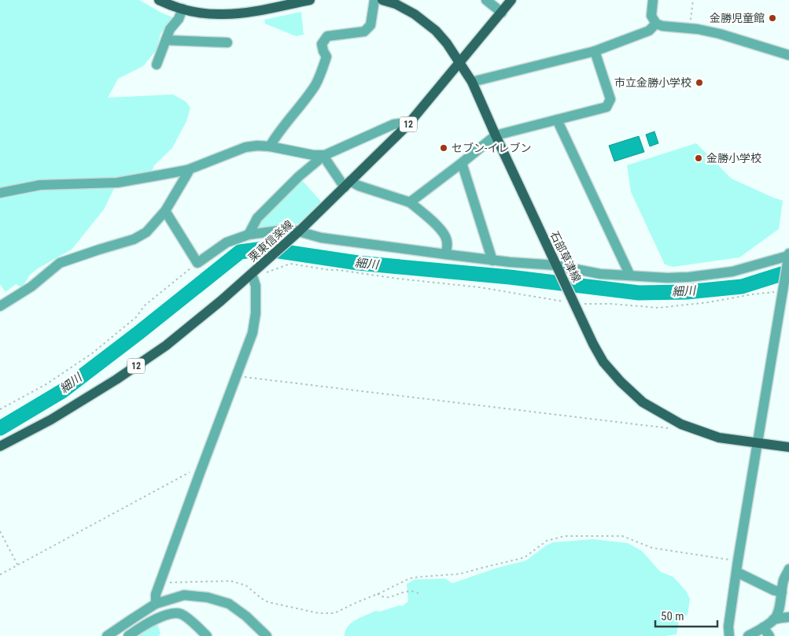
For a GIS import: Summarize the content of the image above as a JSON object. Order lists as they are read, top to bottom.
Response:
{
  "streets": {
    "main road": ["12", "栗東信楽線", "石部草津線"]
  },
  "crossings": [
    ["栗東信楽線", "石部草津線"]
  ],
  "water": ["細川"],
  "places": [
    "金勝児童館",
    "市立金勝小学校",
    "セブン-イレブン",
    "金勝小学校"
  ],
  "scale_bar": "50 m"
}
